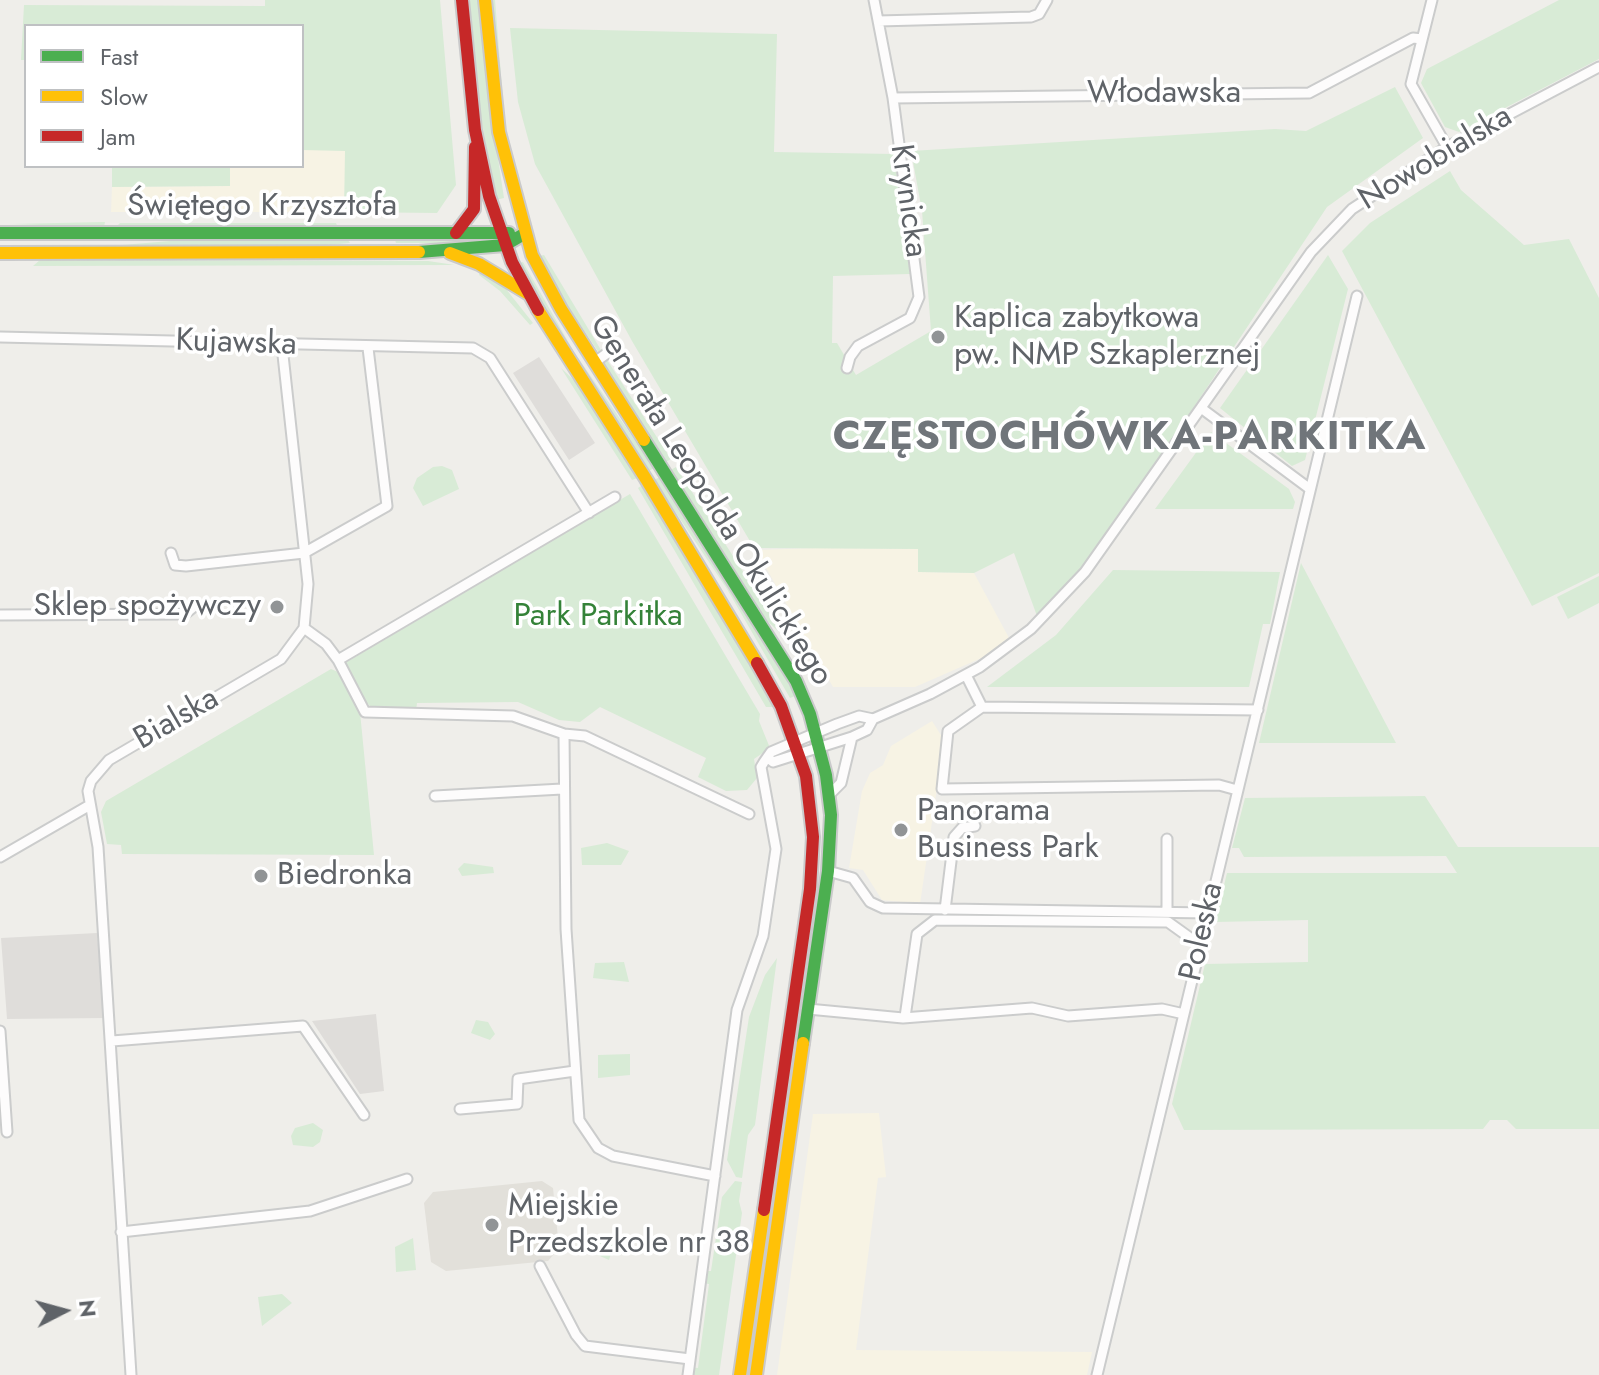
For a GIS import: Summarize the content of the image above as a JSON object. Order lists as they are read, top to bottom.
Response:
{
  "streets": {
    "main road": ["Świętego Krzysztofa", "Generała Leopolda Okulickiego"],
    "street": [
      "Włodawska",
      "Nowobialska",
      "Krynicka",
      "Kujawska",
      "Bialska",
      "Poleska"
    ]
  },
  "crossings": [
    ["Włodawska", "Krynicka"],
    ["Nowobialska", "Generała Leopolda Okulickiego"],
    ["Świętego Krzysztofa", "Generała Leopolda Okulickiego"]
  ],
  "districts": ["CZĘSTOCHÓWKA-PARKITKA"],
  "parks": ["Park Parkitka"],
  "places": [
    "Kaplica zabytkowa pw. NMP Szkaplerznej",
    "Sklep spożywczy",
    "Panorama Business Park",
    "Biedronka",
    "Miejskie Przedszkole nr 38"
  ],
  "legend": ["Fast", "Slow", "Jam"],
  "north": "right"
}
